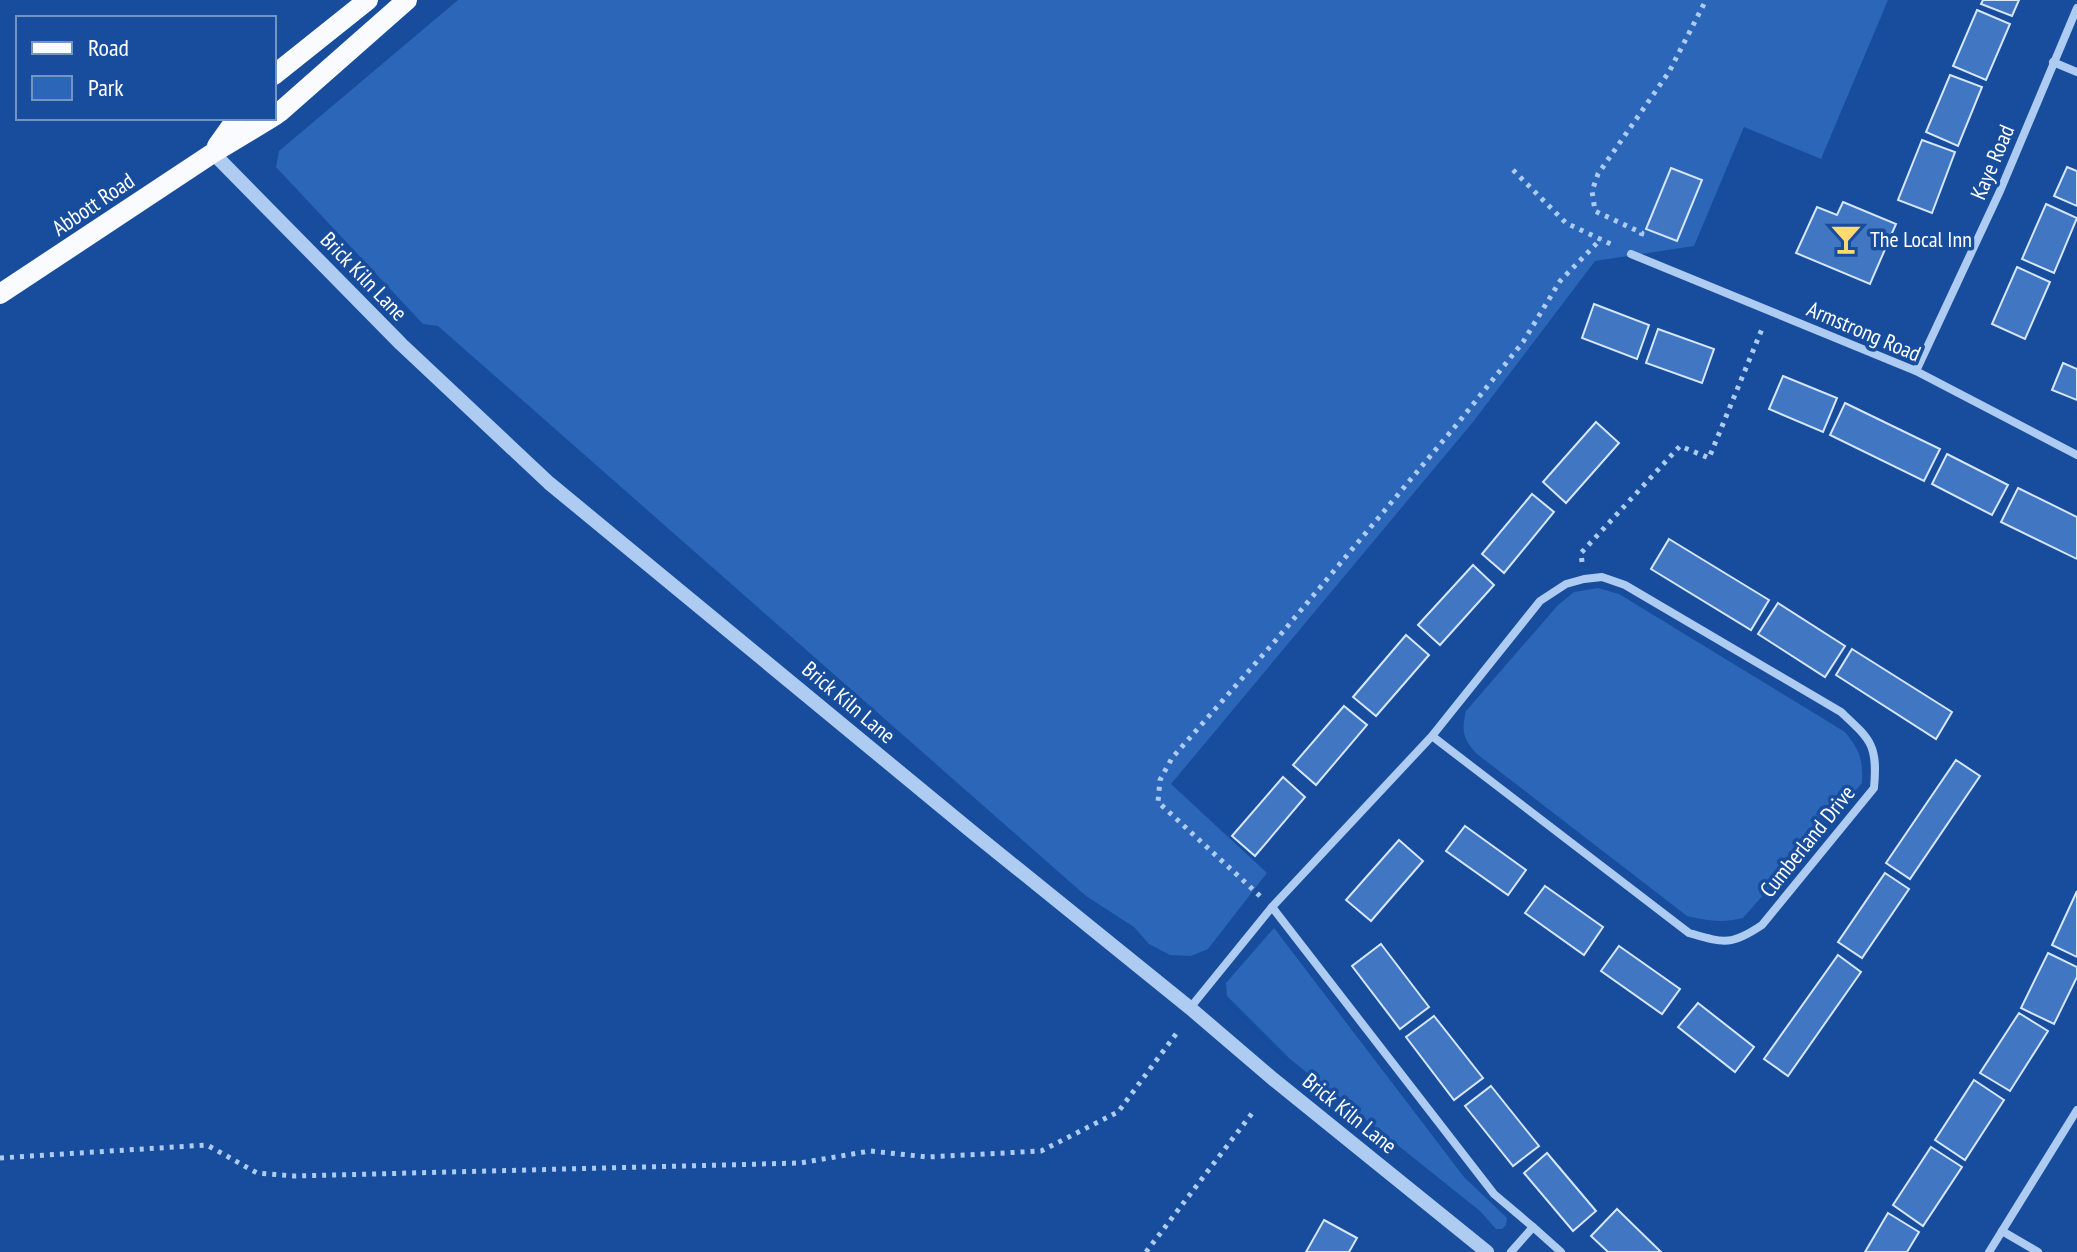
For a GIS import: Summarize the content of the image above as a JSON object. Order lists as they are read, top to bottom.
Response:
{
  "streets": {
    "main road": ["Abbott Road"],
    "street": [
      "Kaye Road",
      "Brick Kiln Lane",
      "Armstrong Road",
      "Cumberland Drive"
    ]
  },
  "crossings": [
    ["Kaye Road", "Armstrong Road"],
    ["Abbott Road", "Brick Kiln Lane"]
  ],
  "places": {
    "bar": ["The Local Inn"]
  },
  "legend": ["Road", "Park"]
}
